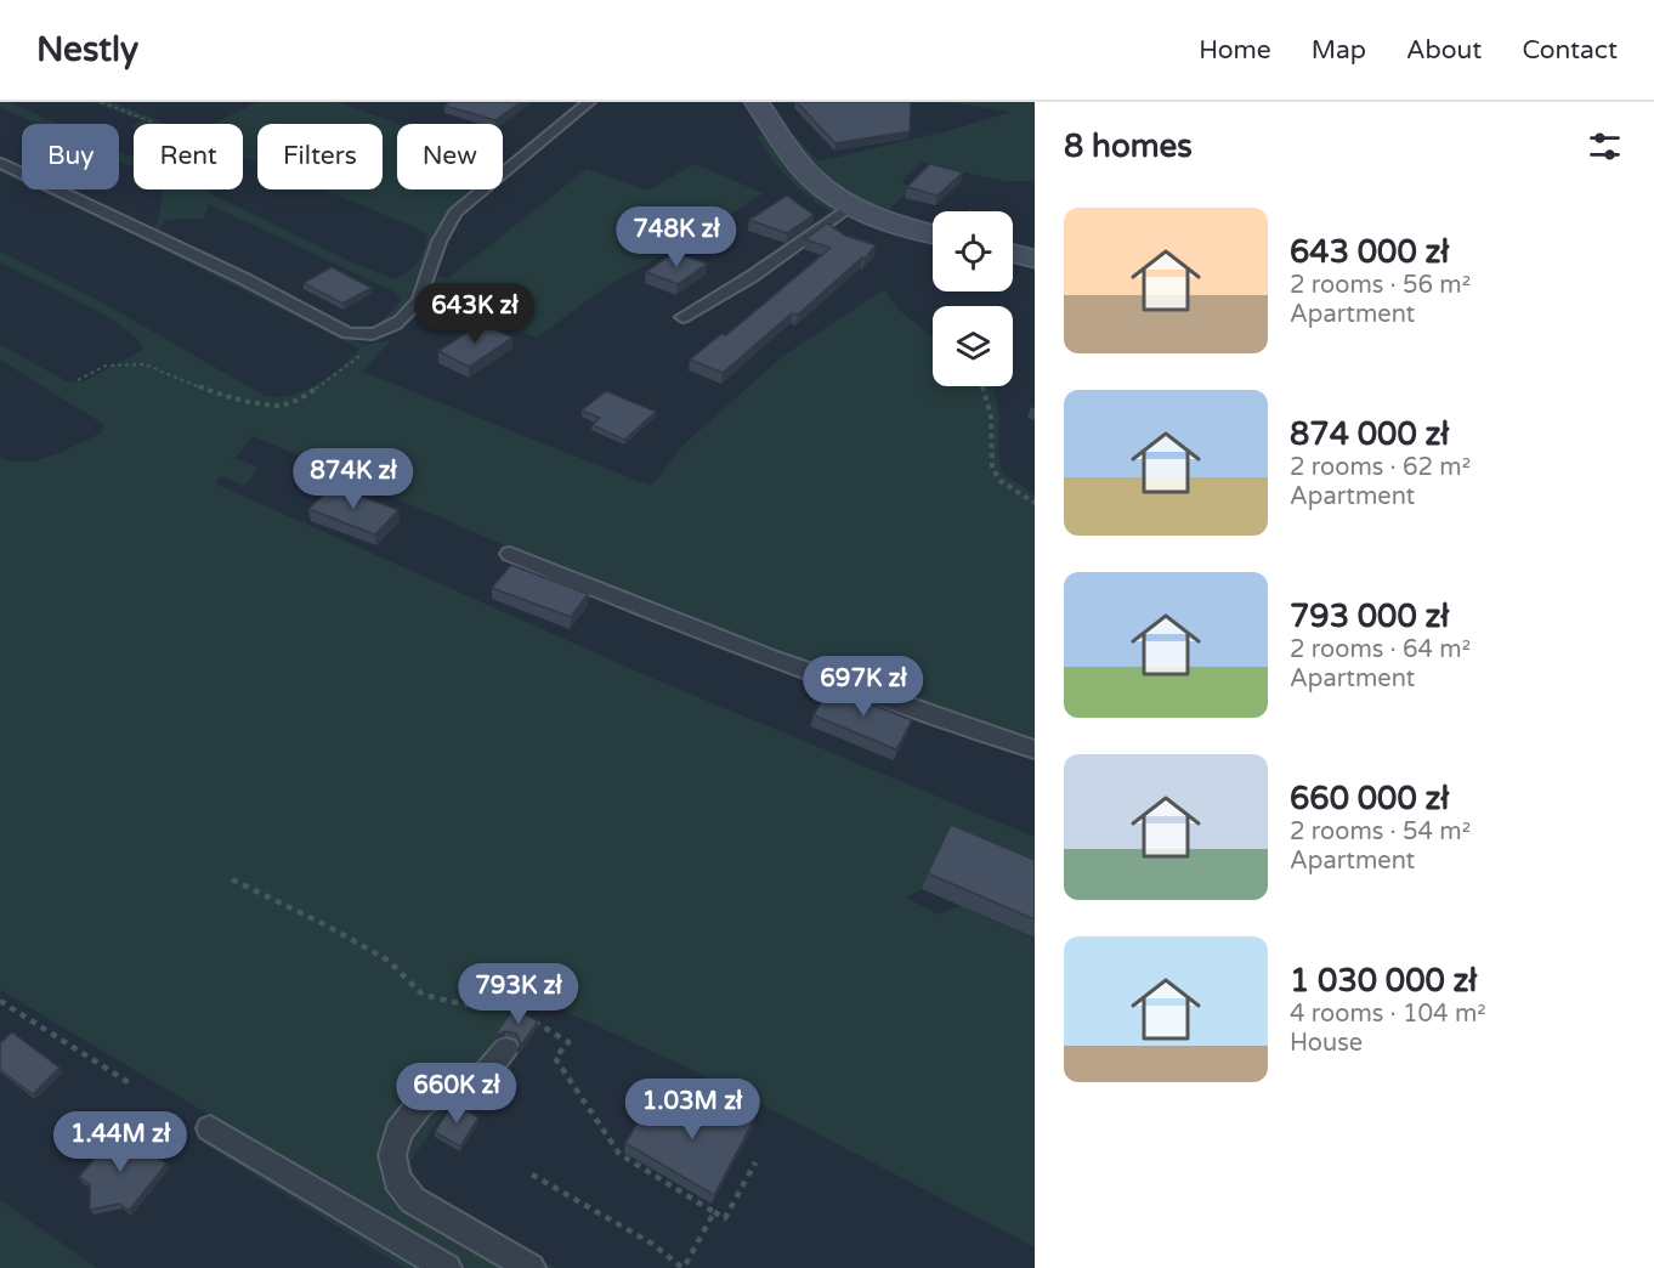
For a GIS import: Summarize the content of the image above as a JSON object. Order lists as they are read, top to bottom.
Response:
{
  "page": {
    "header": "Nestly",
    "nav": [
      "Home",
      "Map",
      "About",
      "Contact"
    ],
    "heading": "8 homes",
    "chip": [
      "Buy",
      "Rent",
      "Filters",
      "New"
    ],
    "list": [
      {
        "name": "643 000 zł",
        "note": "2 rooms · 56 m² · Apartment"
      },
      {
        "name": "874 000 zł",
        "note": "2 rooms · 62 m² · Apartment"
      },
      {
        "name": "793 000 zł",
        "note": "2 rooms · 64 m² · Apartment"
      },
      {
        "name": "660 000 zł",
        "note": "2 rooms · 54 m² · Apartment"
      },
      {
        "name": "1 030 000 zł",
        "note": "4 rooms · 104 m² · House"
      }
    ],
    "price": [
      "748K zł",
      "643K zł",
      "874K zł",
      "697K zł",
      "793K zł",
      "660K zł",
      "1.03M zł",
      "1.44M zł"
    ]
  }
}
